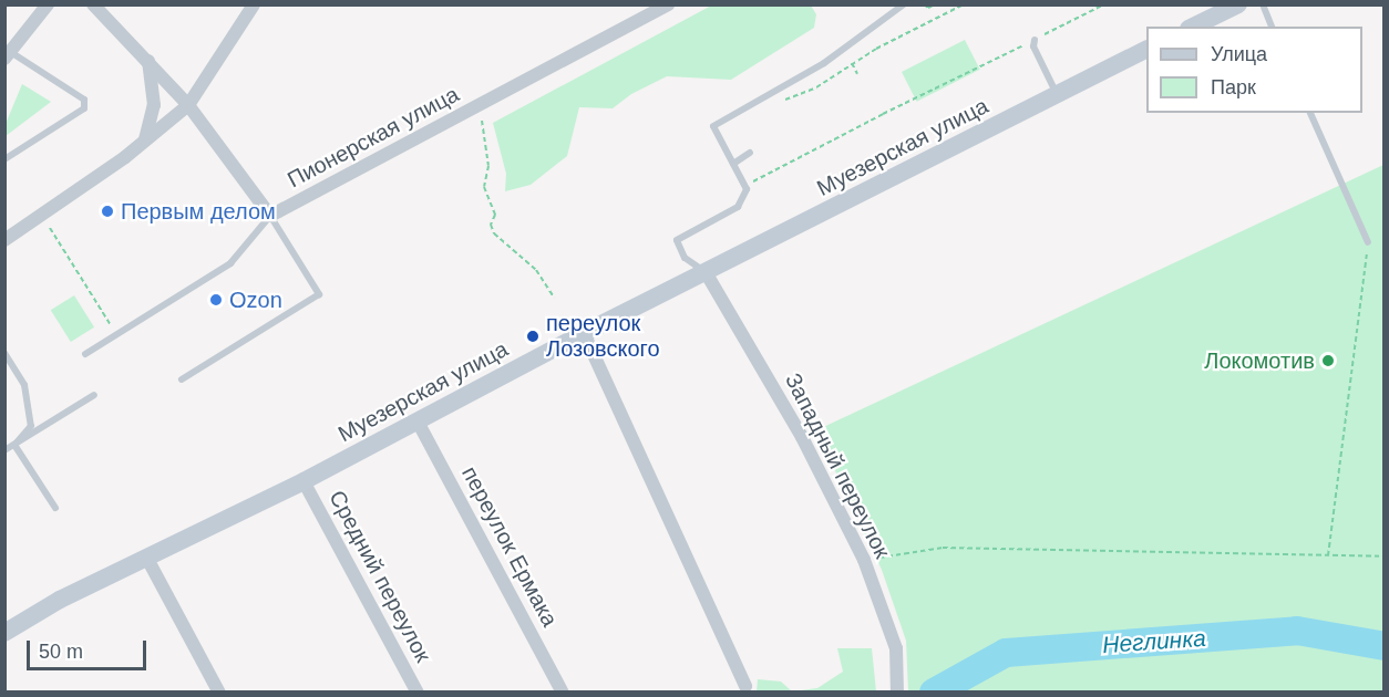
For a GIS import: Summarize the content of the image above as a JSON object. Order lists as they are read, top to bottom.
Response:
{
  "streets": {
    "main road": ["Муезерская улица"],
    "street": [
      "Пионерская улица",
      "Западный переулок",
      "переулок Ермака",
      "Средний переулок"
    ]
  },
  "crossings": [
    ["Муезерская улица", "Западный переулок"],
    ["Муезерская улица", "переулок Ермака"],
    ["Муезерская улица", "Средний переулок"]
  ],
  "water": ["Неглинка"],
  "places": [
    "Первым делом",
    "Ozon",
    "переулок Лозовского",
    "Локомотив"
  ],
  "legend": ["Улица", "Парк"],
  "scale_bar": "50 m"
}
